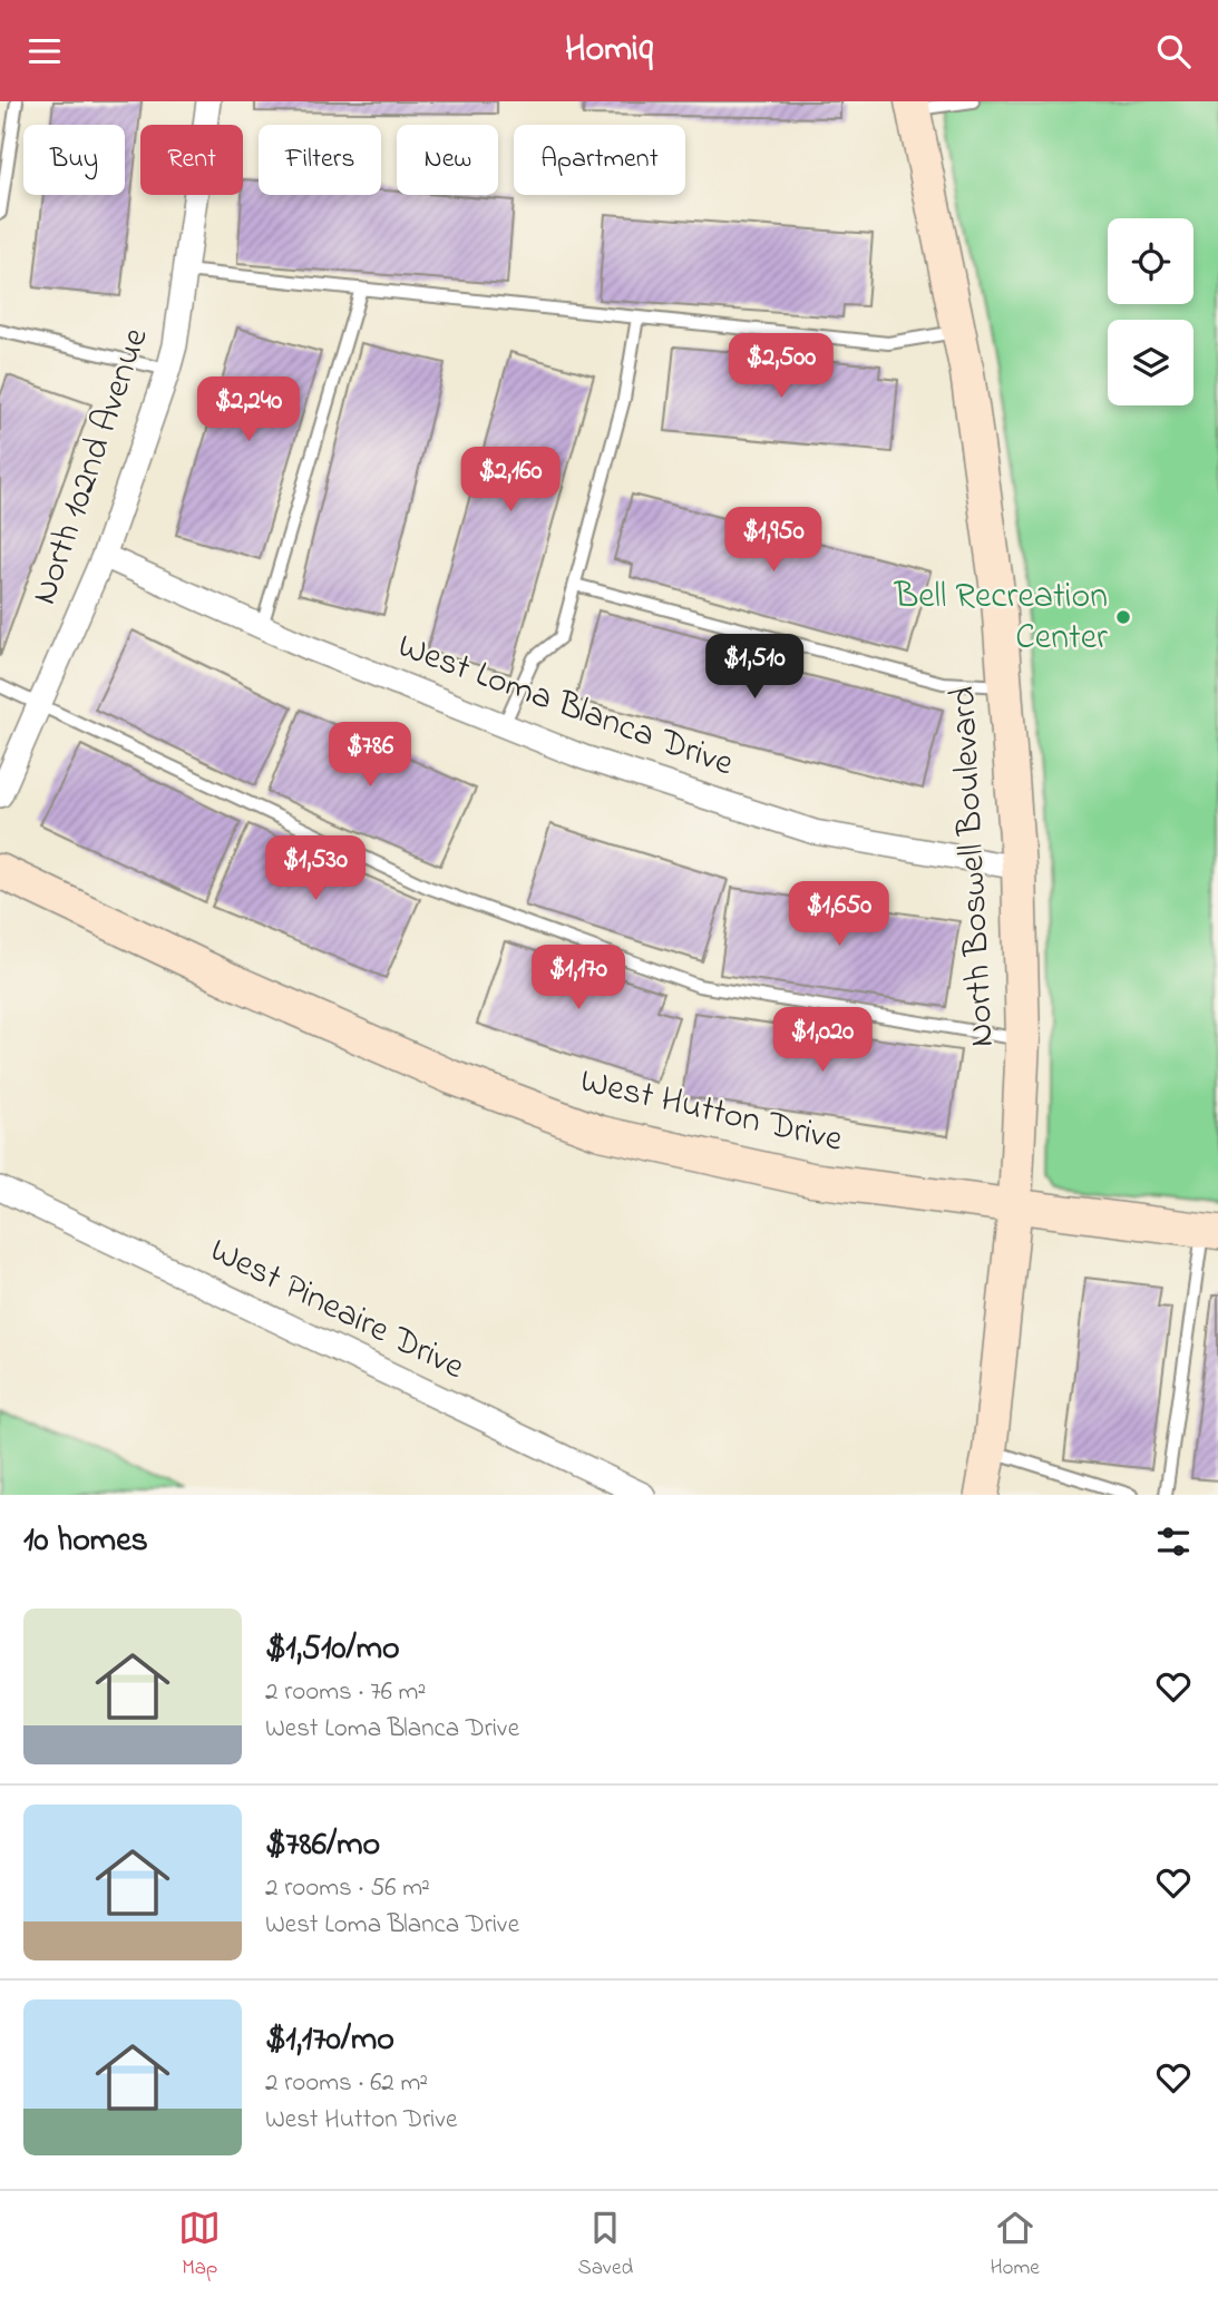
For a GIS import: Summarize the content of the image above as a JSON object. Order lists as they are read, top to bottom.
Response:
{
  "streets": {
    "street": [
      "North 102nd Avenue",
      "West Loma Blanca Drive",
      "North Boswell Boulevard",
      "West Hutton Drive",
      "West Pineaire Drive"
    ]
  },
  "crossings": [
    ["North 102nd Avenue", "West Loma Blanca Drive"],
    ["West Loma Blanca Drive", "North Boswell Boulevard"],
    ["North Boswell Boulevard", "West Hutton Drive"]
  ],
  "places": ["Bell Recreation Center"],
  "page": {
    "header": "Homiq",
    "chip": [
      "Buy",
      "Rent",
      "Filters",
      "New",
      "Apartment"
    ],
    "price": [
      "$2,500",
      "$2,240",
      "$2,160",
      "$1,950",
      "$1,510",
      "$786",
      "$1,530",
      "$1,650",
      "$1,170",
      "$1,020"
    ],
    "heading": "10 homes",
    "list": [
      {
        "name": "$1,510/mo",
        "note": "2 rooms · 76 m² · West Loma Blanca Drive"
      },
      {
        "name": "$786/mo",
        "note": "2 rooms · 56 m² · West Loma Blanca Drive"
      },
      {
        "name": "$1,170/mo",
        "note": "2 rooms · 62 m² · West Hutton Drive"
      }
    ],
    "tabs": ["Map", "Saved", "Home"]
  }
}
